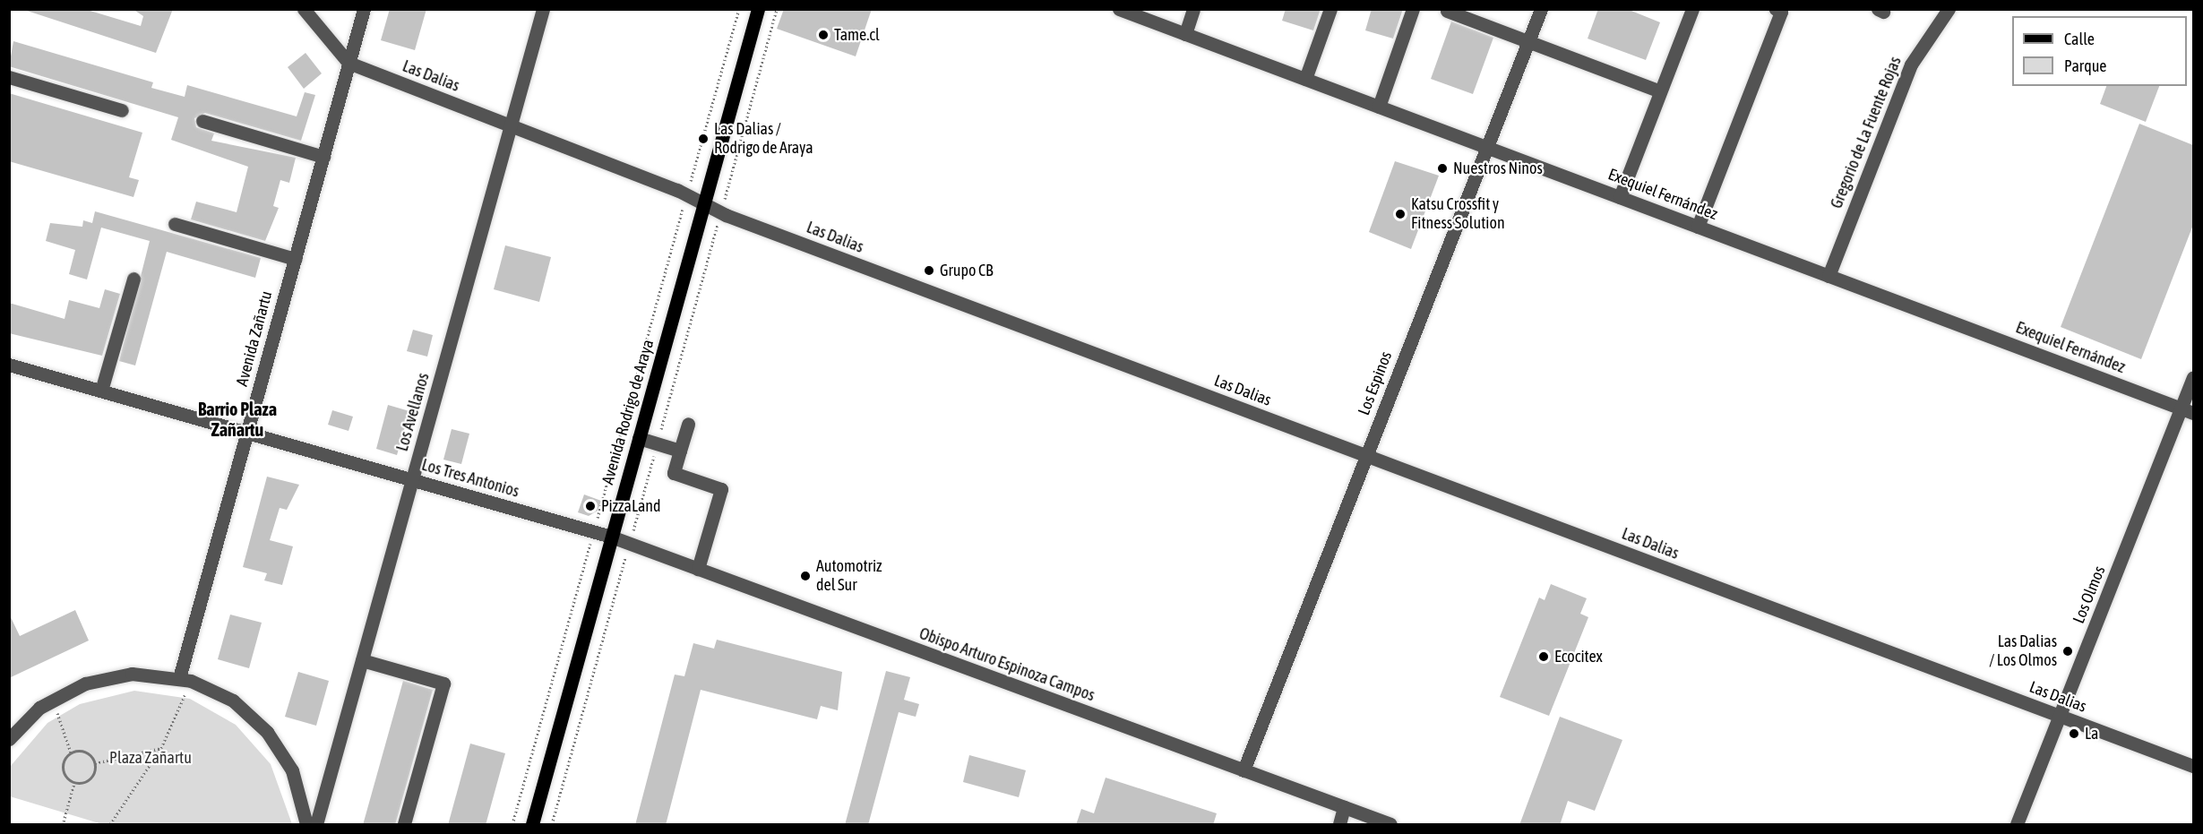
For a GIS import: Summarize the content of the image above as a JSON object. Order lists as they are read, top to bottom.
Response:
{
  "streets": {
    "main road": ["Avenida Rodrigo de Araya"],
    "street": [
      "Las Dalias",
      "Gregorio de La Fuente Rojas",
      "Exequiel Fernández",
      "Avenida Zañartu",
      "Los Espinos",
      "Los Avellanos",
      "Los Tres Antonios",
      "Los Olmos",
      "Obispo Arturo Espinoza Campos"
    ]
  },
  "crossings": [
    ["Las Dalias", "Avenida Zañartu"],
    ["Las Dalias", "Los Espinos"],
    ["Las Dalias", "Los Avellanos"],
    ["Las Dalias", "Avenida Rodrigo de Araya"],
    ["Las Dalias", "Los Olmos"],
    ["Gregorio de La Fuente Rojas", "Exequiel Fernández"],
    ["Exequiel Fernández", "Los Espinos"],
    ["Exequiel Fernández", "Los Olmos"],
    ["Avenida Zañartu", "Los Tres Antonios"],
    ["Los Espinos", "Obispo Arturo Espinoza Campos"],
    ["Los Avellanos", "Los Tres Antonios"],
    ["Avenida Rodrigo de Araya", "Los Tres Antonios"],
    ["Avenida Rodrigo de Araya", "Obispo Arturo Espinoza Campos"],
    ["Los Tres Antonios", "Obispo Arturo Espinoza Campos"]
  ],
  "districts": ["Barrio Plaza Zañartu"],
  "parks": ["Plaza Zañartu"],
  "places": [
    "Tame.cl",
    "Las Dalias / Rodrigo de Araya",
    "Nuestros Ninos",
    "Katsu Crossfit y Fitness Solution",
    "Grupo CB",
    "PizzaLand",
    "Automotriz del Sur",
    "Las Dalias / Los Olmos",
    "Ecocitex",
    "La"
  ],
  "legend": ["Calle", "Parque"]
}
